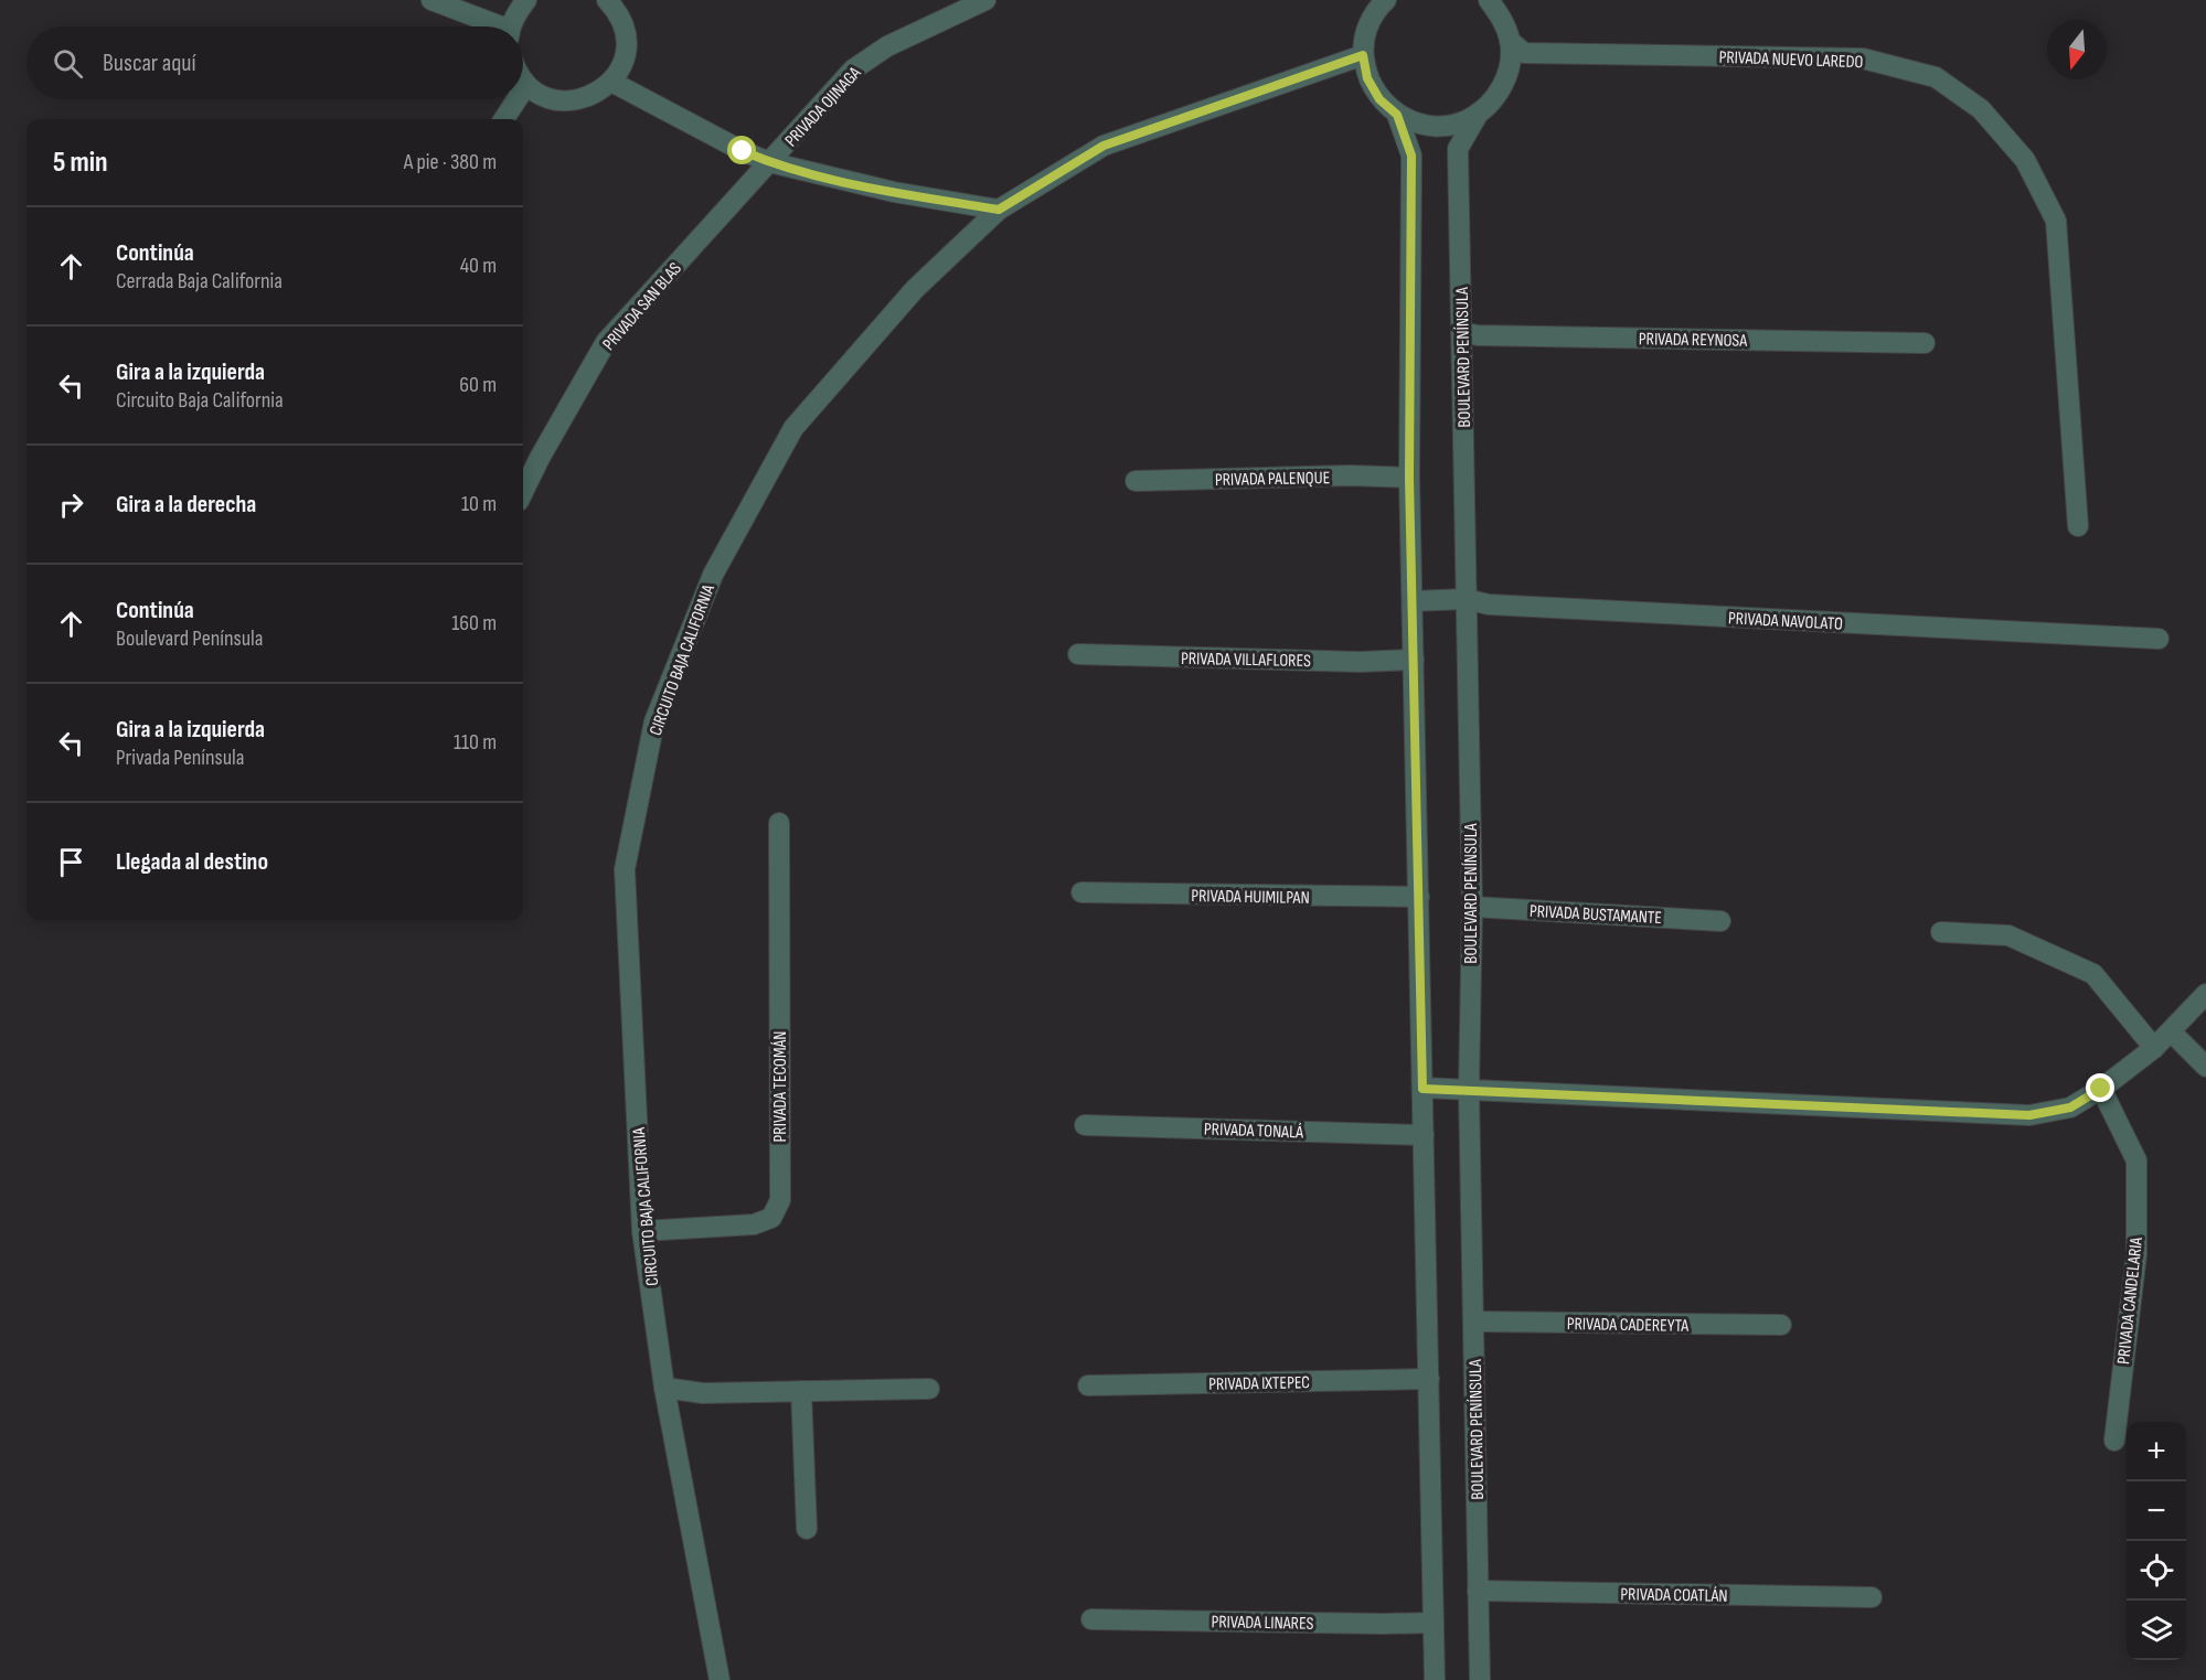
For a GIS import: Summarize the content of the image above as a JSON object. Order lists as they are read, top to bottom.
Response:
{
  "streets": {
    "street": [
      "PRIVADA NUEVO LAREDO",
      "PRIVADA OJINAGA",
      "PRIVADA SAN BLAS",
      "PRIVADA REYNOSA",
      "BOULEVARD PENÍNSULA",
      "PRIVADA PALENQUE",
      "PRIVADA NAVOLATO",
      "PRIVADA VILLAFLORES",
      "CIRCUITO BAJA CALIFORNIA",
      "PRIVADA HUIMILPAN",
      "PRIVADA BUSTAMANTE",
      "PRIVADA TECOMÁN",
      "PRIVADA TONALÁ",
      "PRIVADA CANDELARIA",
      "PRIVADA CADEREYTA",
      "PRIVADA IXTEPEC",
      "PRIVADA COATLÁN",
      "PRIVADA LINARES"
    ]
  },
  "crossings": [
    ["PRIVADA OJINAGA", "PRIVADA SAN BLAS"],
    ["PRIVADA REYNOSA", "BOULEVARD PENÍNSULA"],
    ["BOULEVARD PENÍNSULA", "PRIVADA NAVOLATO"],
    ["BOULEVARD PENÍNSULA", "PRIVADA BUSTAMANTE"],
    ["BOULEVARD PENÍNSULA", "PRIVADA CADEREYTA"],
    ["BOULEVARD PENÍNSULA", "PRIVADA COATLÁN"],
    ["CIRCUITO BAJA CALIFORNIA", "PRIVADA TECOMÁN"]
  ],
  "north": "bottom",
  "page": {
    "search": "Buscar aquí",
    "heading": ["5 min", "A pie · 380 m"],
    "list": [
      ["Continúa", "Cerrada Baja California", "40 m"],
      ["Gira a la izquierda", "Circuito Baja California", "60 m"],
      ["Gira a la derecha", "10 m"],
      ["Continúa", "Boulevard Península", "160 m"],
      ["Gira a la izquierda", "Privada Península", "110 m"],
      "Llegada al destino"
    ],
    "map_buttons": ["+", "−"]
  }
}
